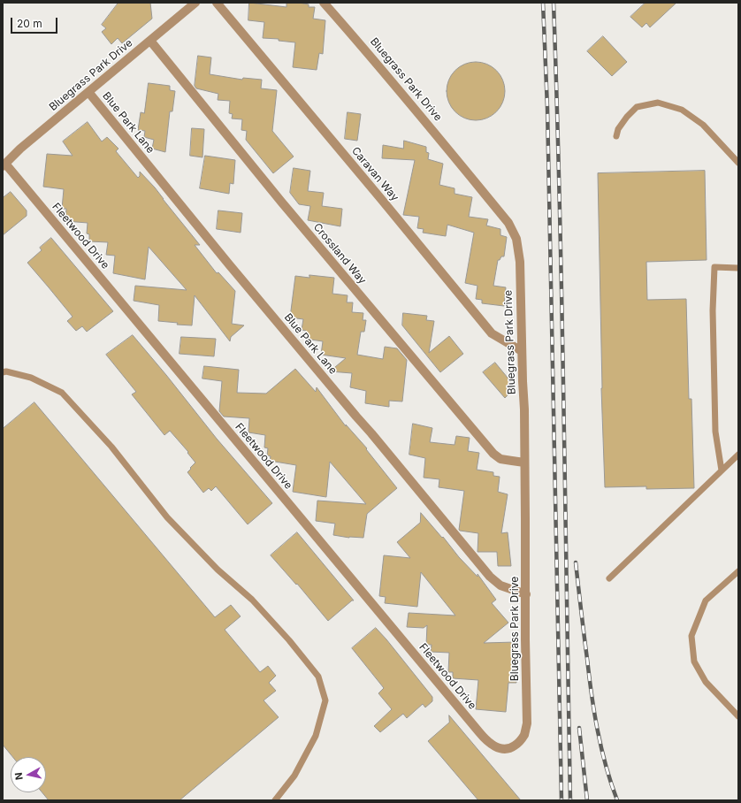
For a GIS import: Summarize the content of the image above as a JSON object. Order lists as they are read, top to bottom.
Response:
{
  "streets": {
    "street": [
      "Bluegrass Park Drive",
      "Blue Park Lane",
      "Caravan Way",
      "Fleetwood Drive",
      "Crossland Way"
    ]
  },
  "crossings": [
    ["Bluegrass Park Drive", "Blue Park Lane"],
    ["Bluegrass Park Drive", "Caravan Way"],
    ["Bluegrass Park Drive", "Fleetwood Drive"],
    ["Bluegrass Park Drive", "Crossland Way"]
  ],
  "scale_bar": "20 m",
  "north": "left"
}
